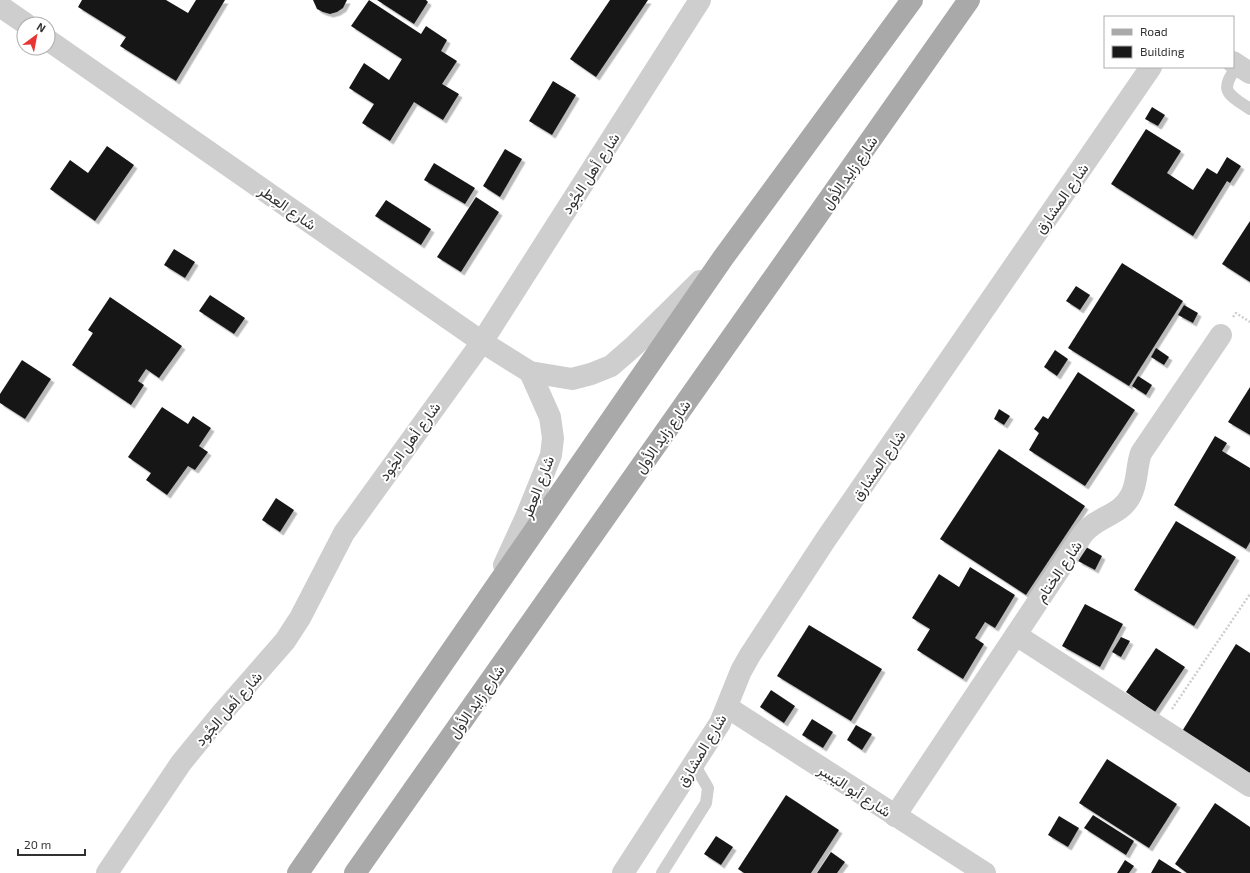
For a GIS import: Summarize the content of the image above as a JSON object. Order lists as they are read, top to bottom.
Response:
{
  "streets": {
    "main road": ["شارع زايد الأول"],
    "street": [
      "شارع أهل الجُود",
      "شارع المشارق",
      "شارع العِطر",
      "شارع الختام",
      "شارع أبو اليَسِر"
    ]
  },
  "crossings": [
    ["شارع أهل الجُود", "شارع العِطر"],
    ["شارع المشارق", "شارع أبو اليَسِر"],
    ["شارع الختام", "شارع أبو اليَسِر"]
  ],
  "legend": ["Road", "Building"],
  "scale_bar": "20 m",
  "north": "top right"
}
